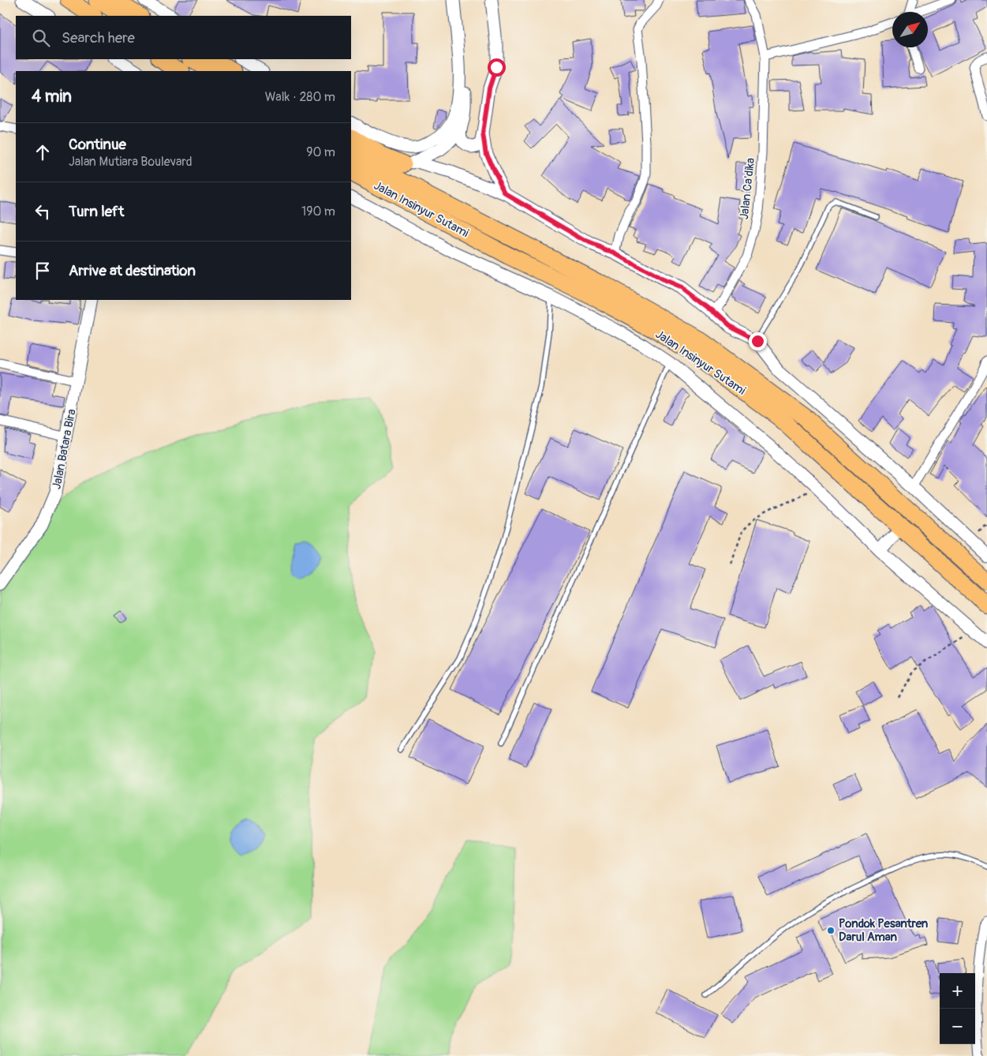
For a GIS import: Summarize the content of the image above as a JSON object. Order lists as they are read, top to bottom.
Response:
{
  "streets": {
    "highway": ["Jalan Insinyur Sutami"],
    "street": ["Jalan Ca'dika", "Jalan Batara Bira"]
  },
  "places": ["Pondok Pesantren Darul Aman"],
  "north": "top right",
  "page": {
    "search": "Search here",
    "heading": ["4 min", "Walk · 280 m"],
    "list": [
      ["Continue", "Jalan Mutiara Boulevard", "90 m"],
      ["Turn left", "190 m"],
      "Arrive at destination"
    ],
    "map_buttons": ["+", "−"]
  }
}
